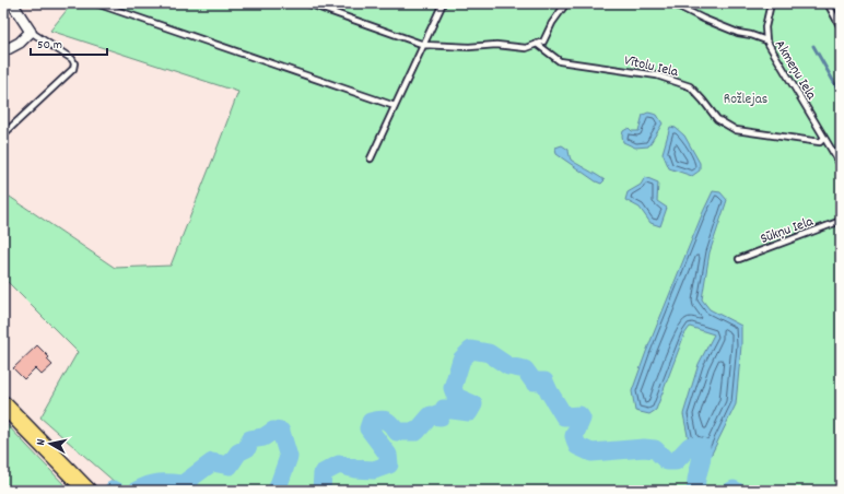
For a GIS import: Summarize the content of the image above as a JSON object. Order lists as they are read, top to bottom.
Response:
{
  "streets": {
    "lane": ["Vītolu Iela", "Akmeņu Iela", "Sūkņu Iela"]
  },
  "crossings": [
    ["Vītolu Iela", "Akmeņu Iela"]
  ],
  "parks": ["Rožlejas"],
  "scale_bar": "50 m",
  "north": "left"
}
